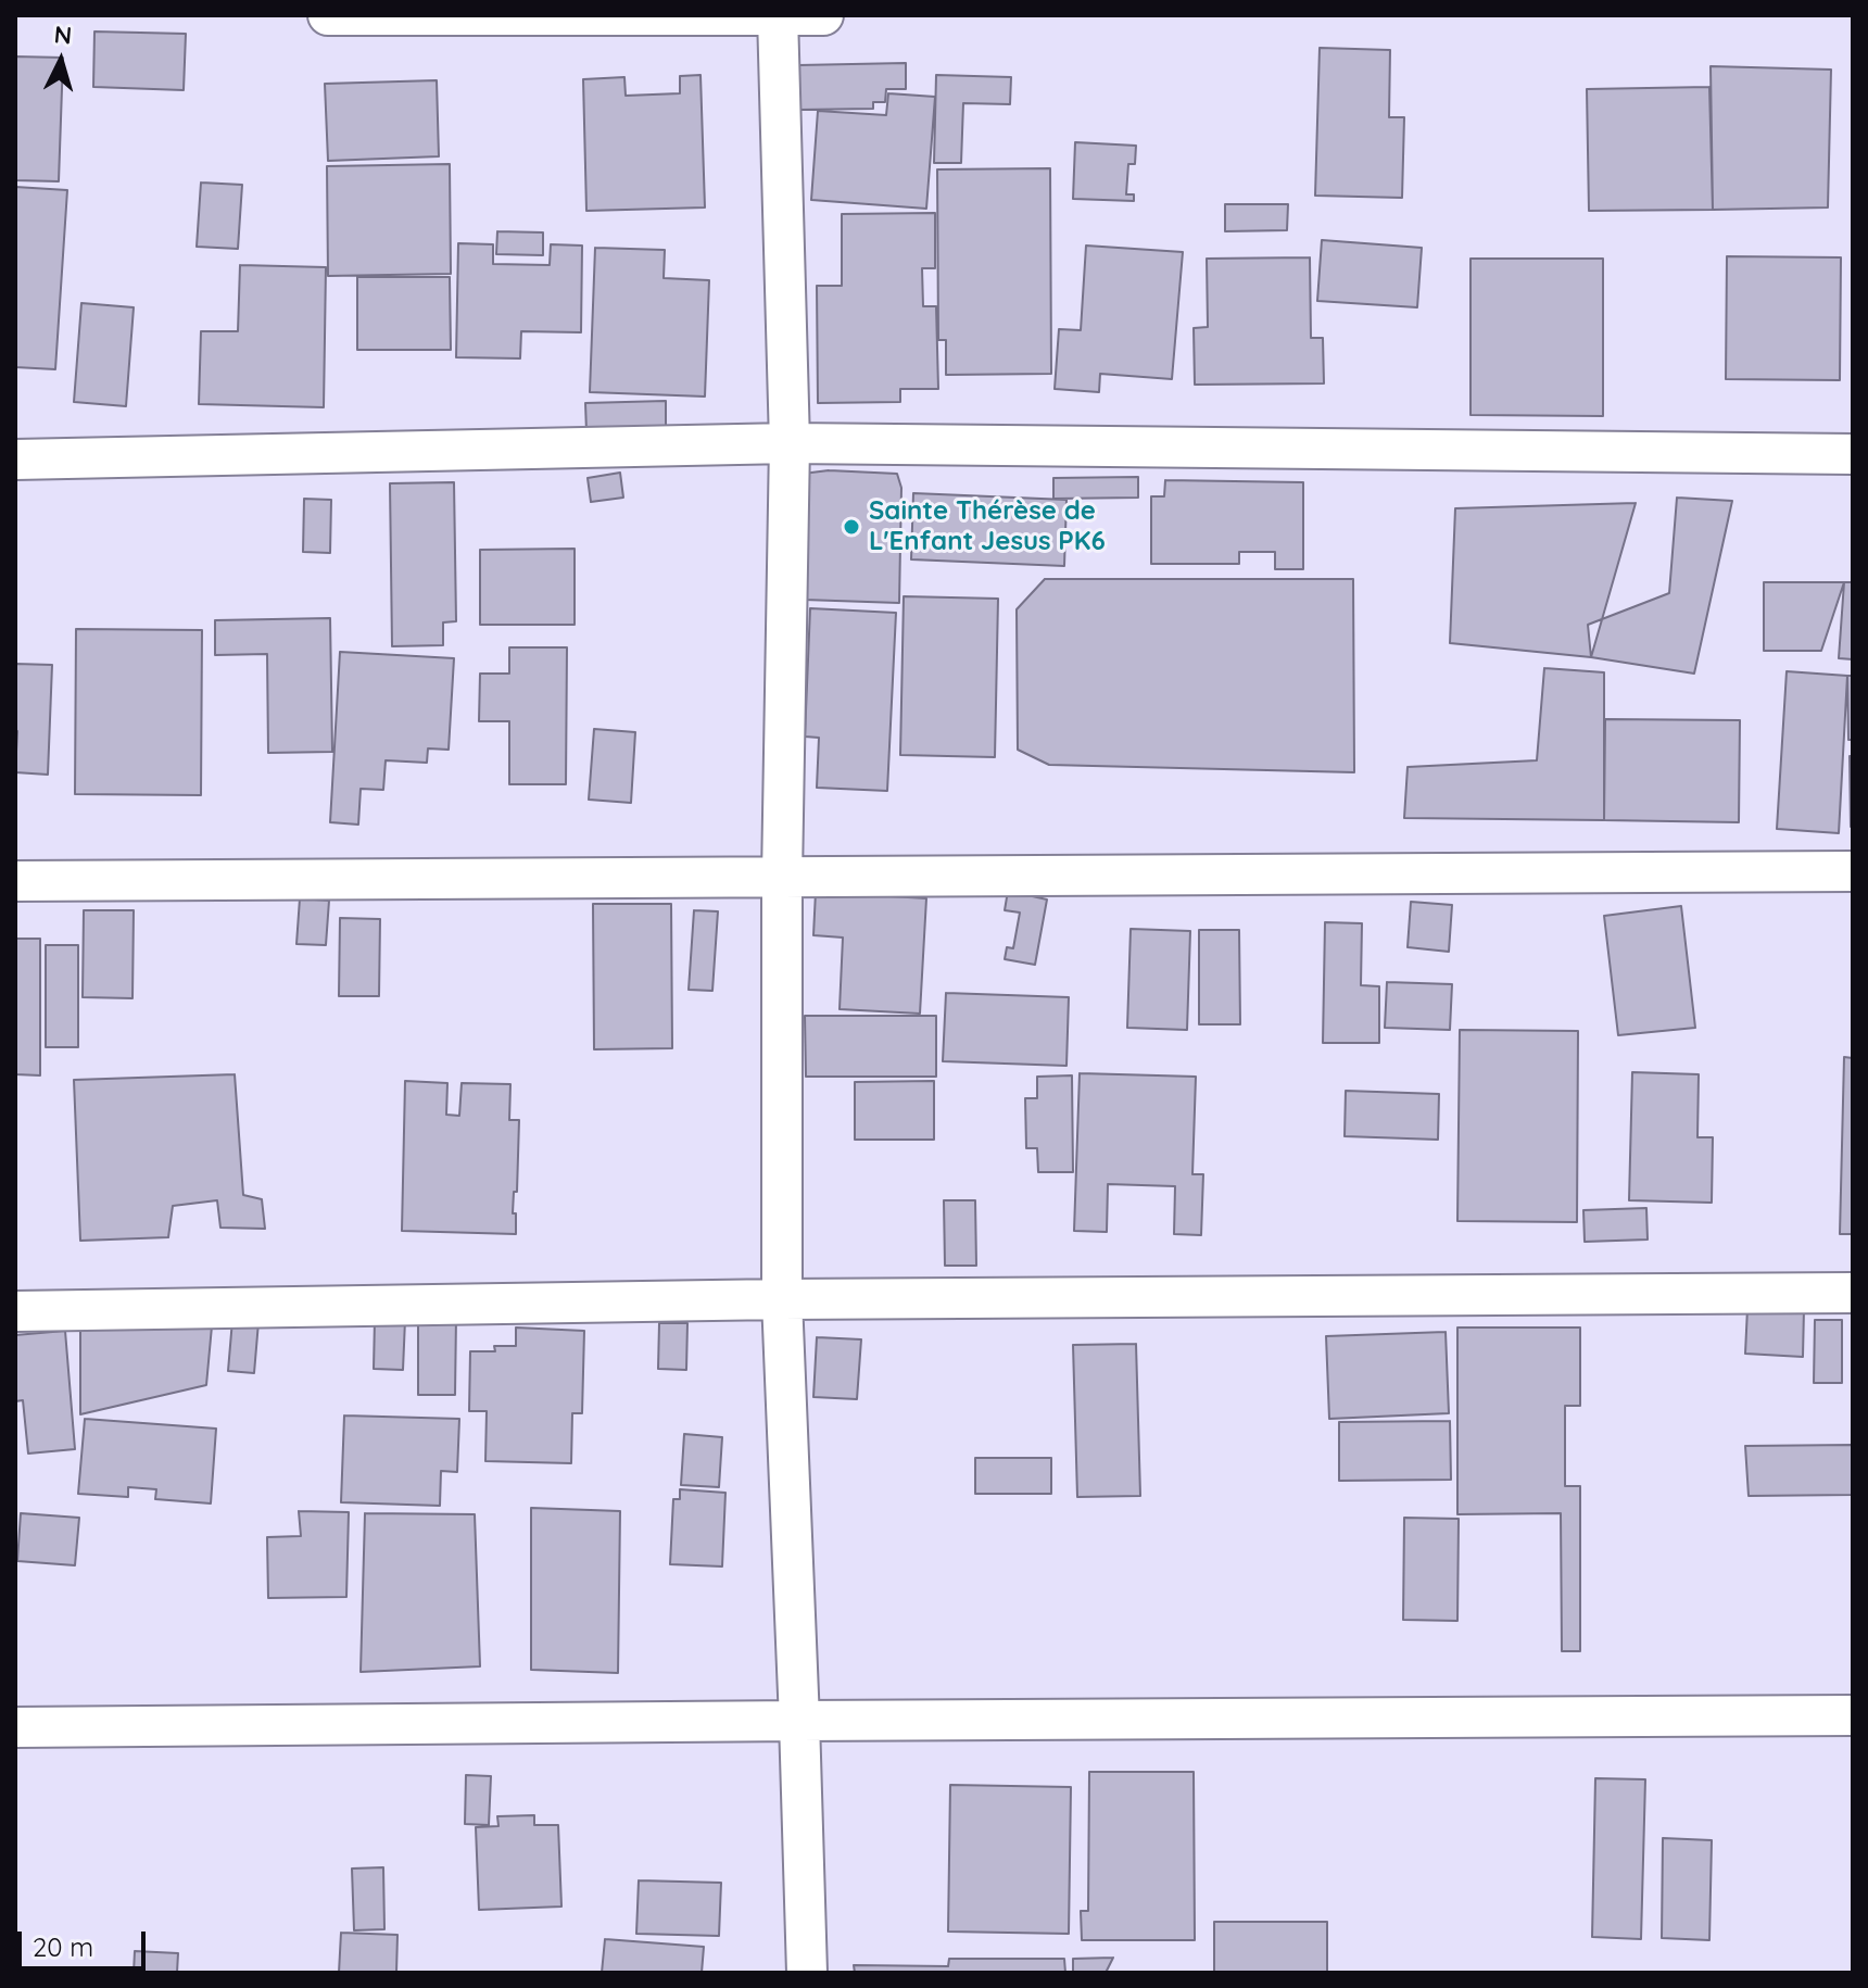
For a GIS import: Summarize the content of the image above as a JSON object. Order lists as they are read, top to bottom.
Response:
{
  "places": ["Sainte Thérèse de L'Enfant Jesus PK6"],
  "scale_bar": "20 m",
  "north": "top"
}
